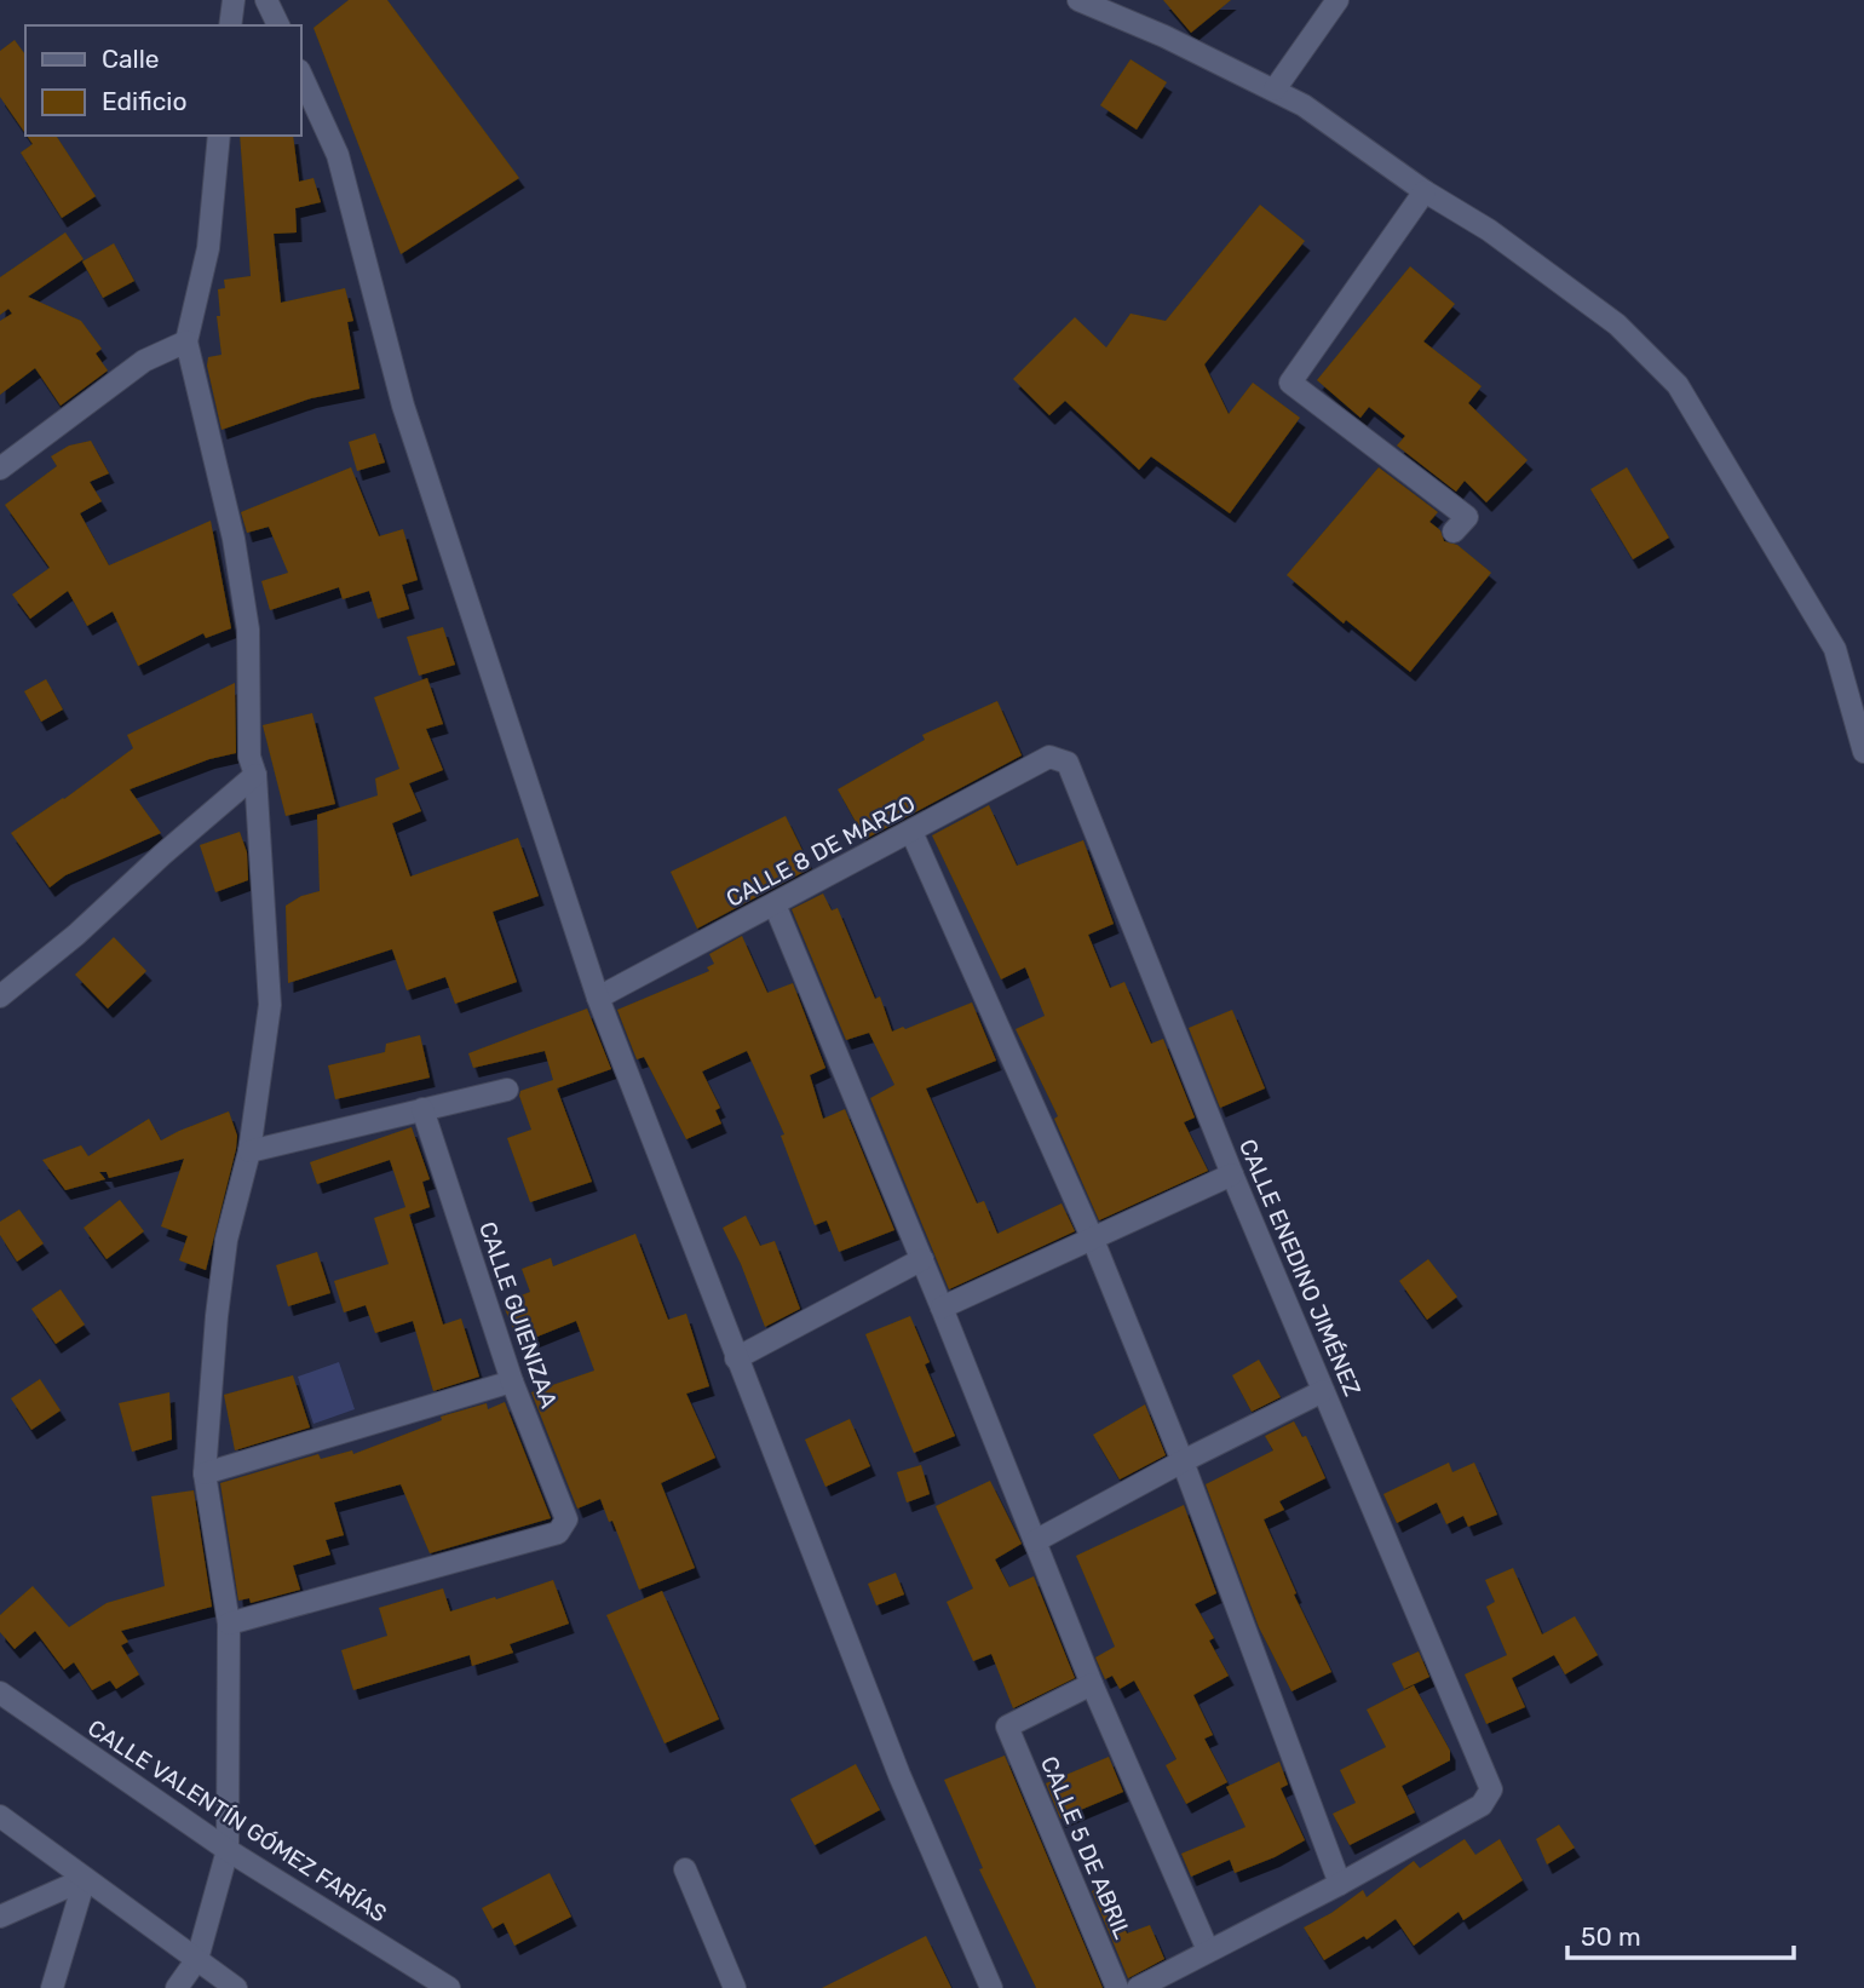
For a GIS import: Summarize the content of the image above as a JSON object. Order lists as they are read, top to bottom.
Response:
{
  "streets": {
    "street": [
      "CALLE 8 DE MARZO",
      "CALLE ENEDINO JIMÉNEZ",
      "CALLE GUIENIZAA",
      "CALLE VALENTÍN GÓMEZ FARÍAS",
      "CALLE 5 DE ABRIL"
    ]
  },
  "crossings": [
    ["CALLE 8 DE MARZO", "CALLE ENEDINO JIMÉNEZ"]
  ],
  "legend": ["Calle", "Edificio"],
  "scale_bar": "50 m"
}
